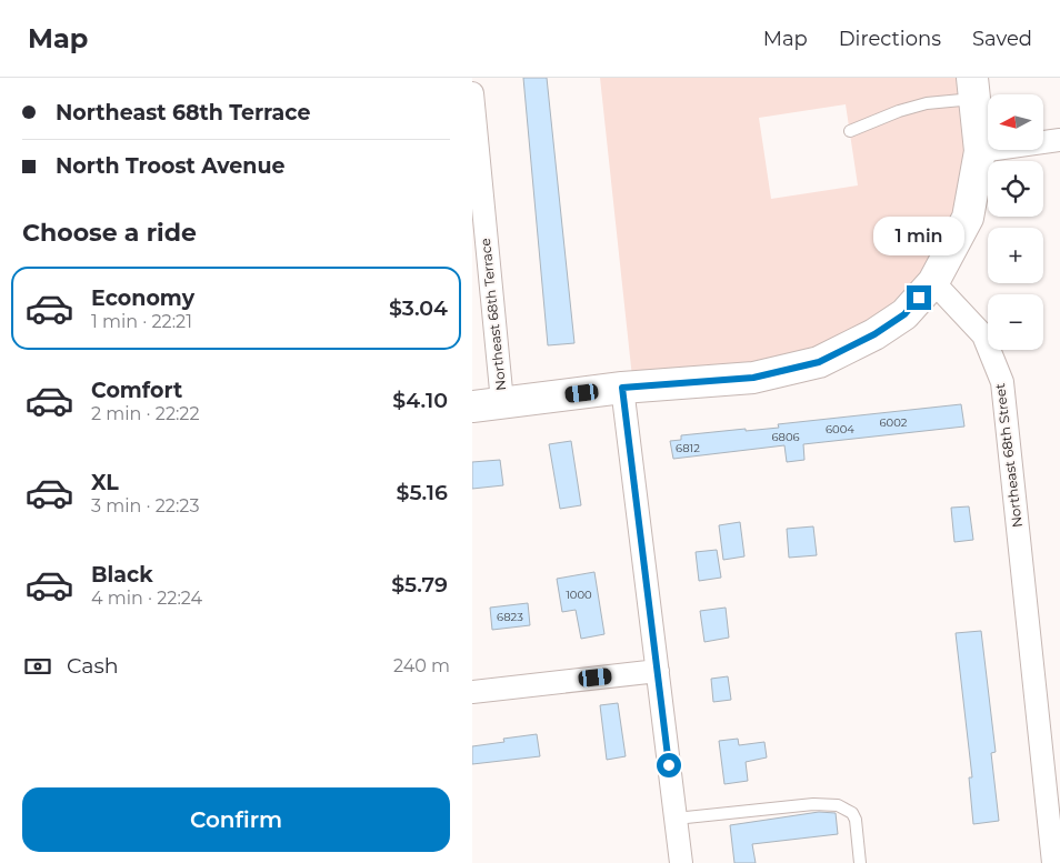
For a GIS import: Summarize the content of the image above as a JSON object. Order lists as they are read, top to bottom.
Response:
{
  "streets": {
    "street": ["Northeast 68th Terrace", "Northeast 68th Street"]
  },
  "house_numbers": [
    "6002",
    "6004",
    "6806",
    "6812",
    "1000",
    "6823"
  ],
  "north": "left",
  "page": {
    "header": "Map",
    "nav": ["Map", "Directions", "Saved"],
    "banner": ["Northeast 68th Terrace", "North Troost Avenue"],
    "map_buttons": ["+", "−"],
    "heading": "Choose a ride",
    "bubble": "1 min",
    "list": [
      {
        "name": "Economy",
        "note": "1 min · 22:21",
        "value": "$3.04"
      },
      {
        "name": "Comfort",
        "note": "2 min · 22:22",
        "value": "$4.10"
      },
      {
        "name": "XL",
        "note": "3 min · 22:23",
        "value": "$5.16"
      },
      {
        "name": "Black",
        "note": "4 min · 22:24",
        "value": "$5.79"
      }
    ],
    "pay": ["Cash", "240 m"],
    "buttons": "Confirm"
  }
}
